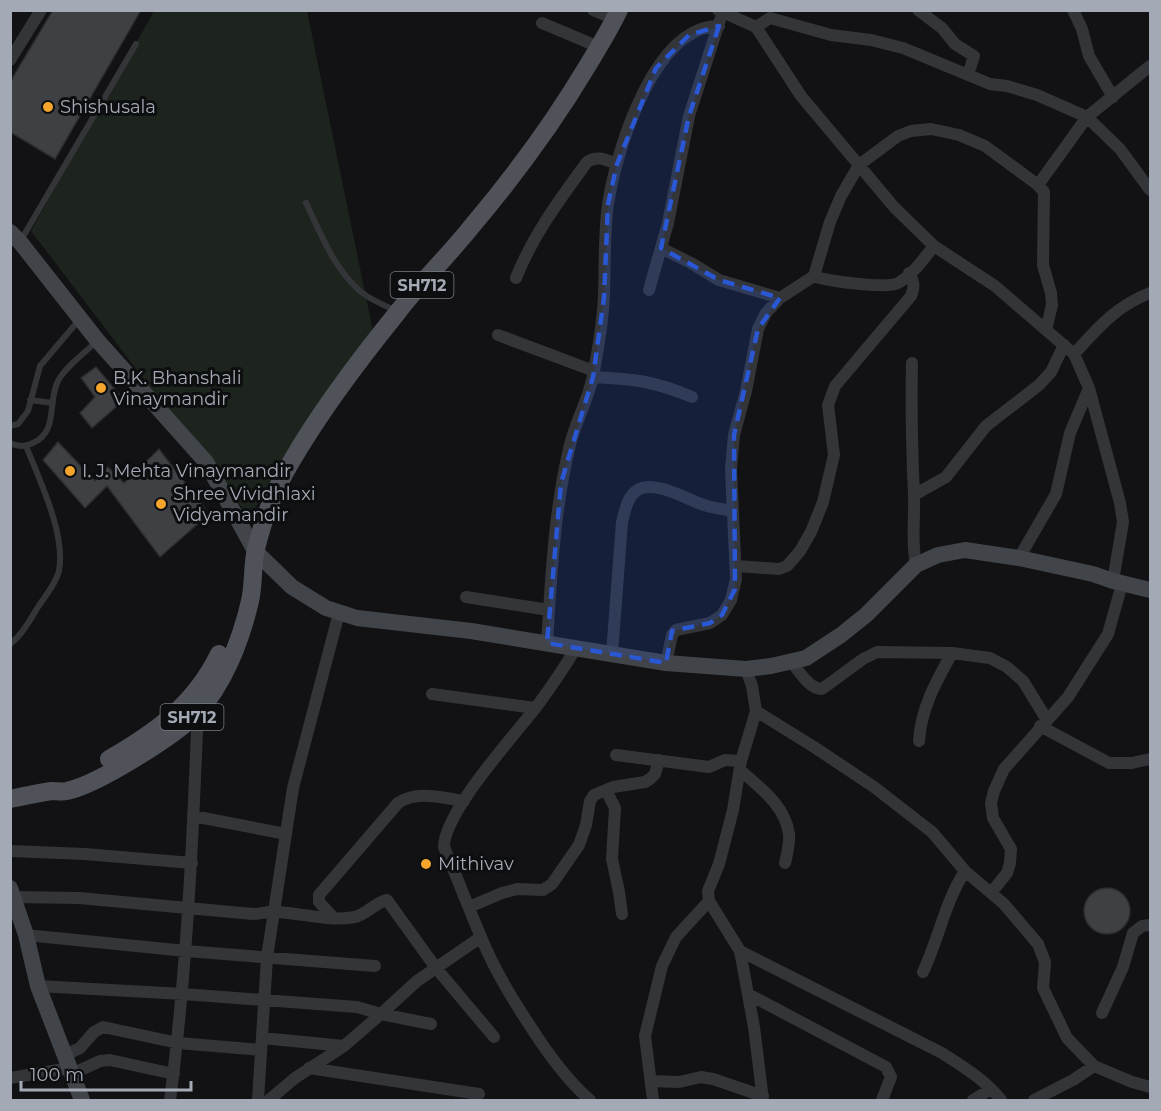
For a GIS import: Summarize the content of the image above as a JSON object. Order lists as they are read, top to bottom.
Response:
{
  "streets": {
    "main road": ["SH712"]
  },
  "places": [
    "Shishusala",
    "B.K. Bhanshali Vinaymandir",
    "I. J. Mehta Vinaymandir",
    "Shree Vividhlaxi Vidyamandir",
    "Mithivav"
  ],
  "scale_bar": "100 m"
}
